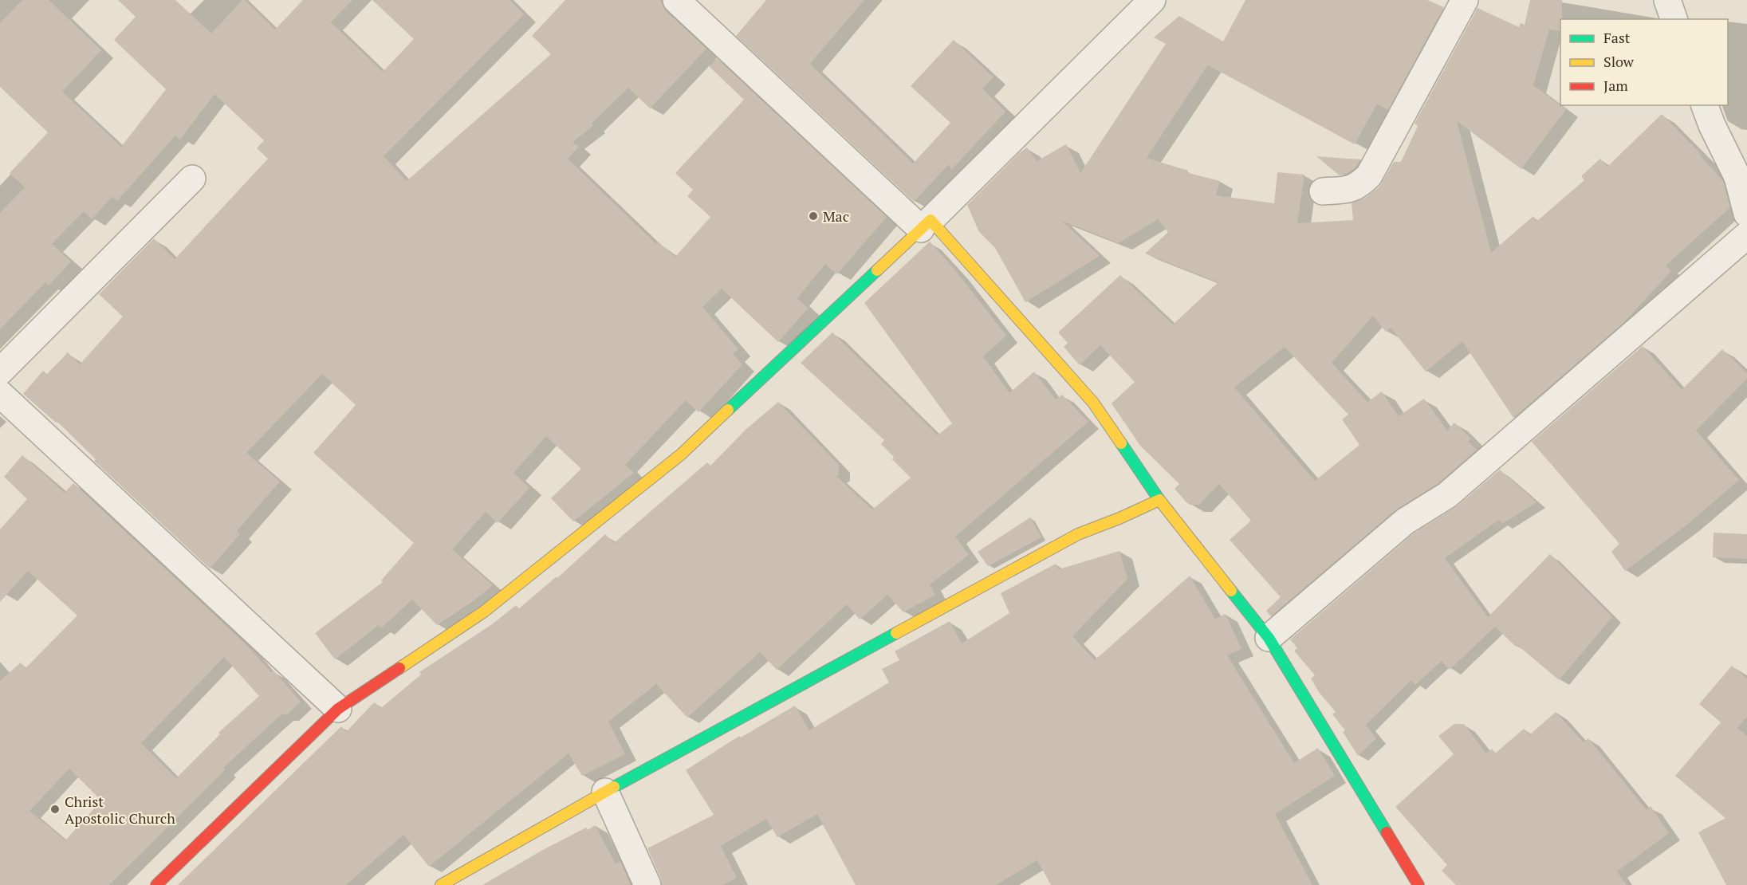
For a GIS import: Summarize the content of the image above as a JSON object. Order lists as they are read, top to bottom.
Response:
{
  "places": ["Mac", "Christ Apostolic Church"],
  "legend": ["Fast", "Slow", "Jam"]
}
